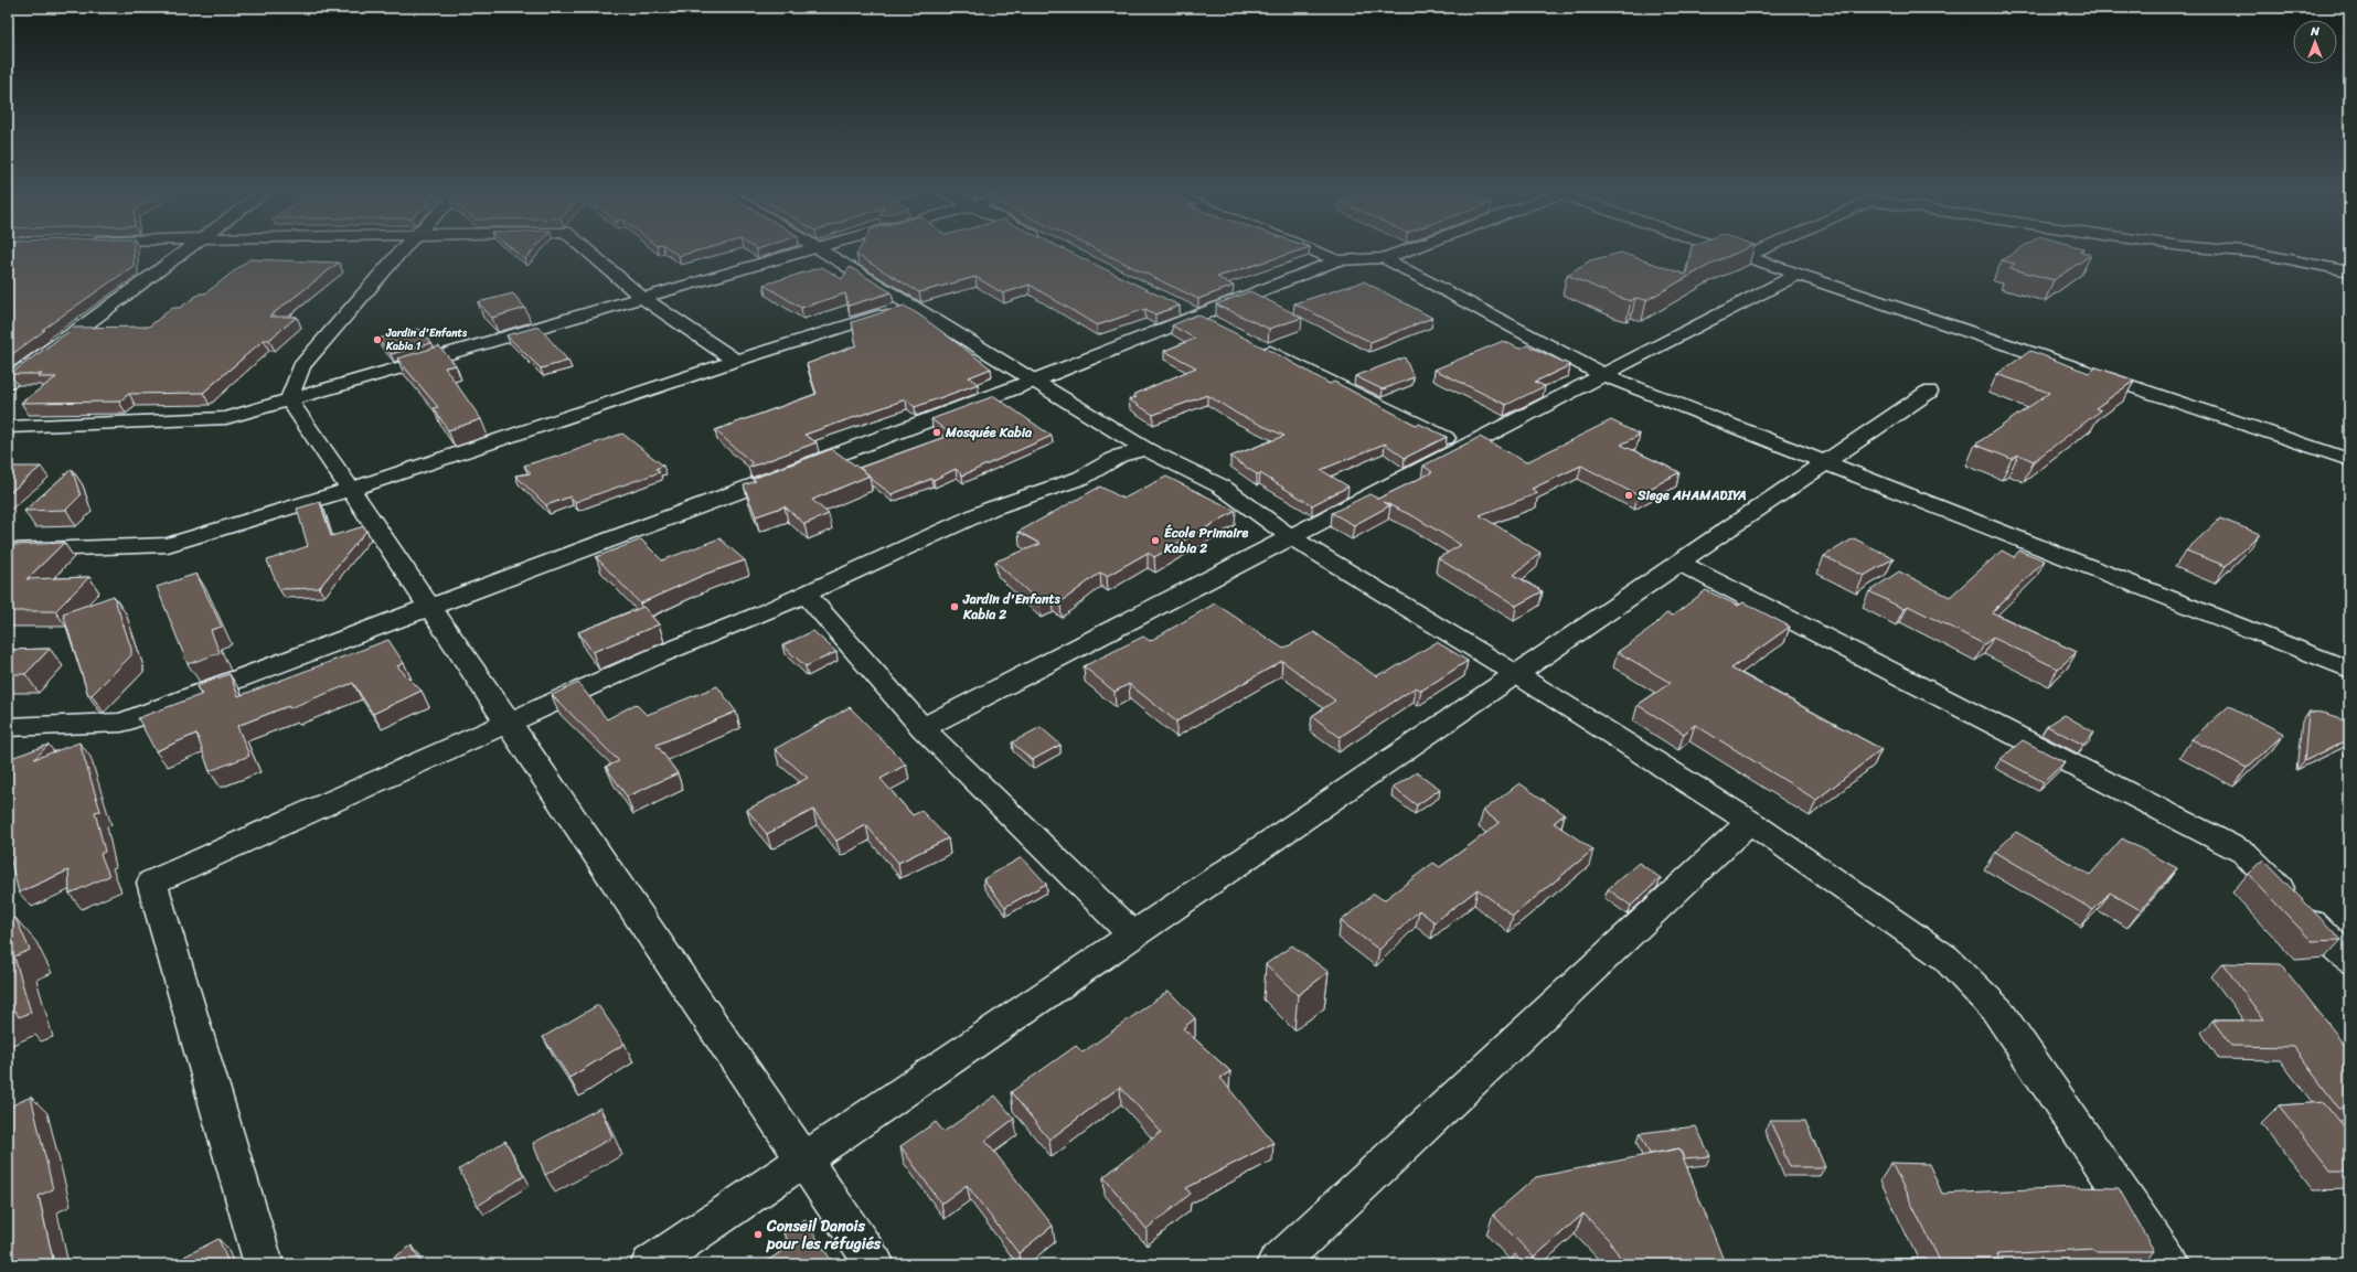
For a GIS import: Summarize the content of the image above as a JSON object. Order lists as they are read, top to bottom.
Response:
{
  "places": [
    "Jardin d'Enfants Kabia 1",
    "Mosquée Kabia",
    "Siege AHAMADIYA",
    "École Primaire Kabia 2",
    "Jardin d'Enfants Kabia 2",
    "Conseil Danois pour les réfugiés"
  ],
  "north": "top"
}
